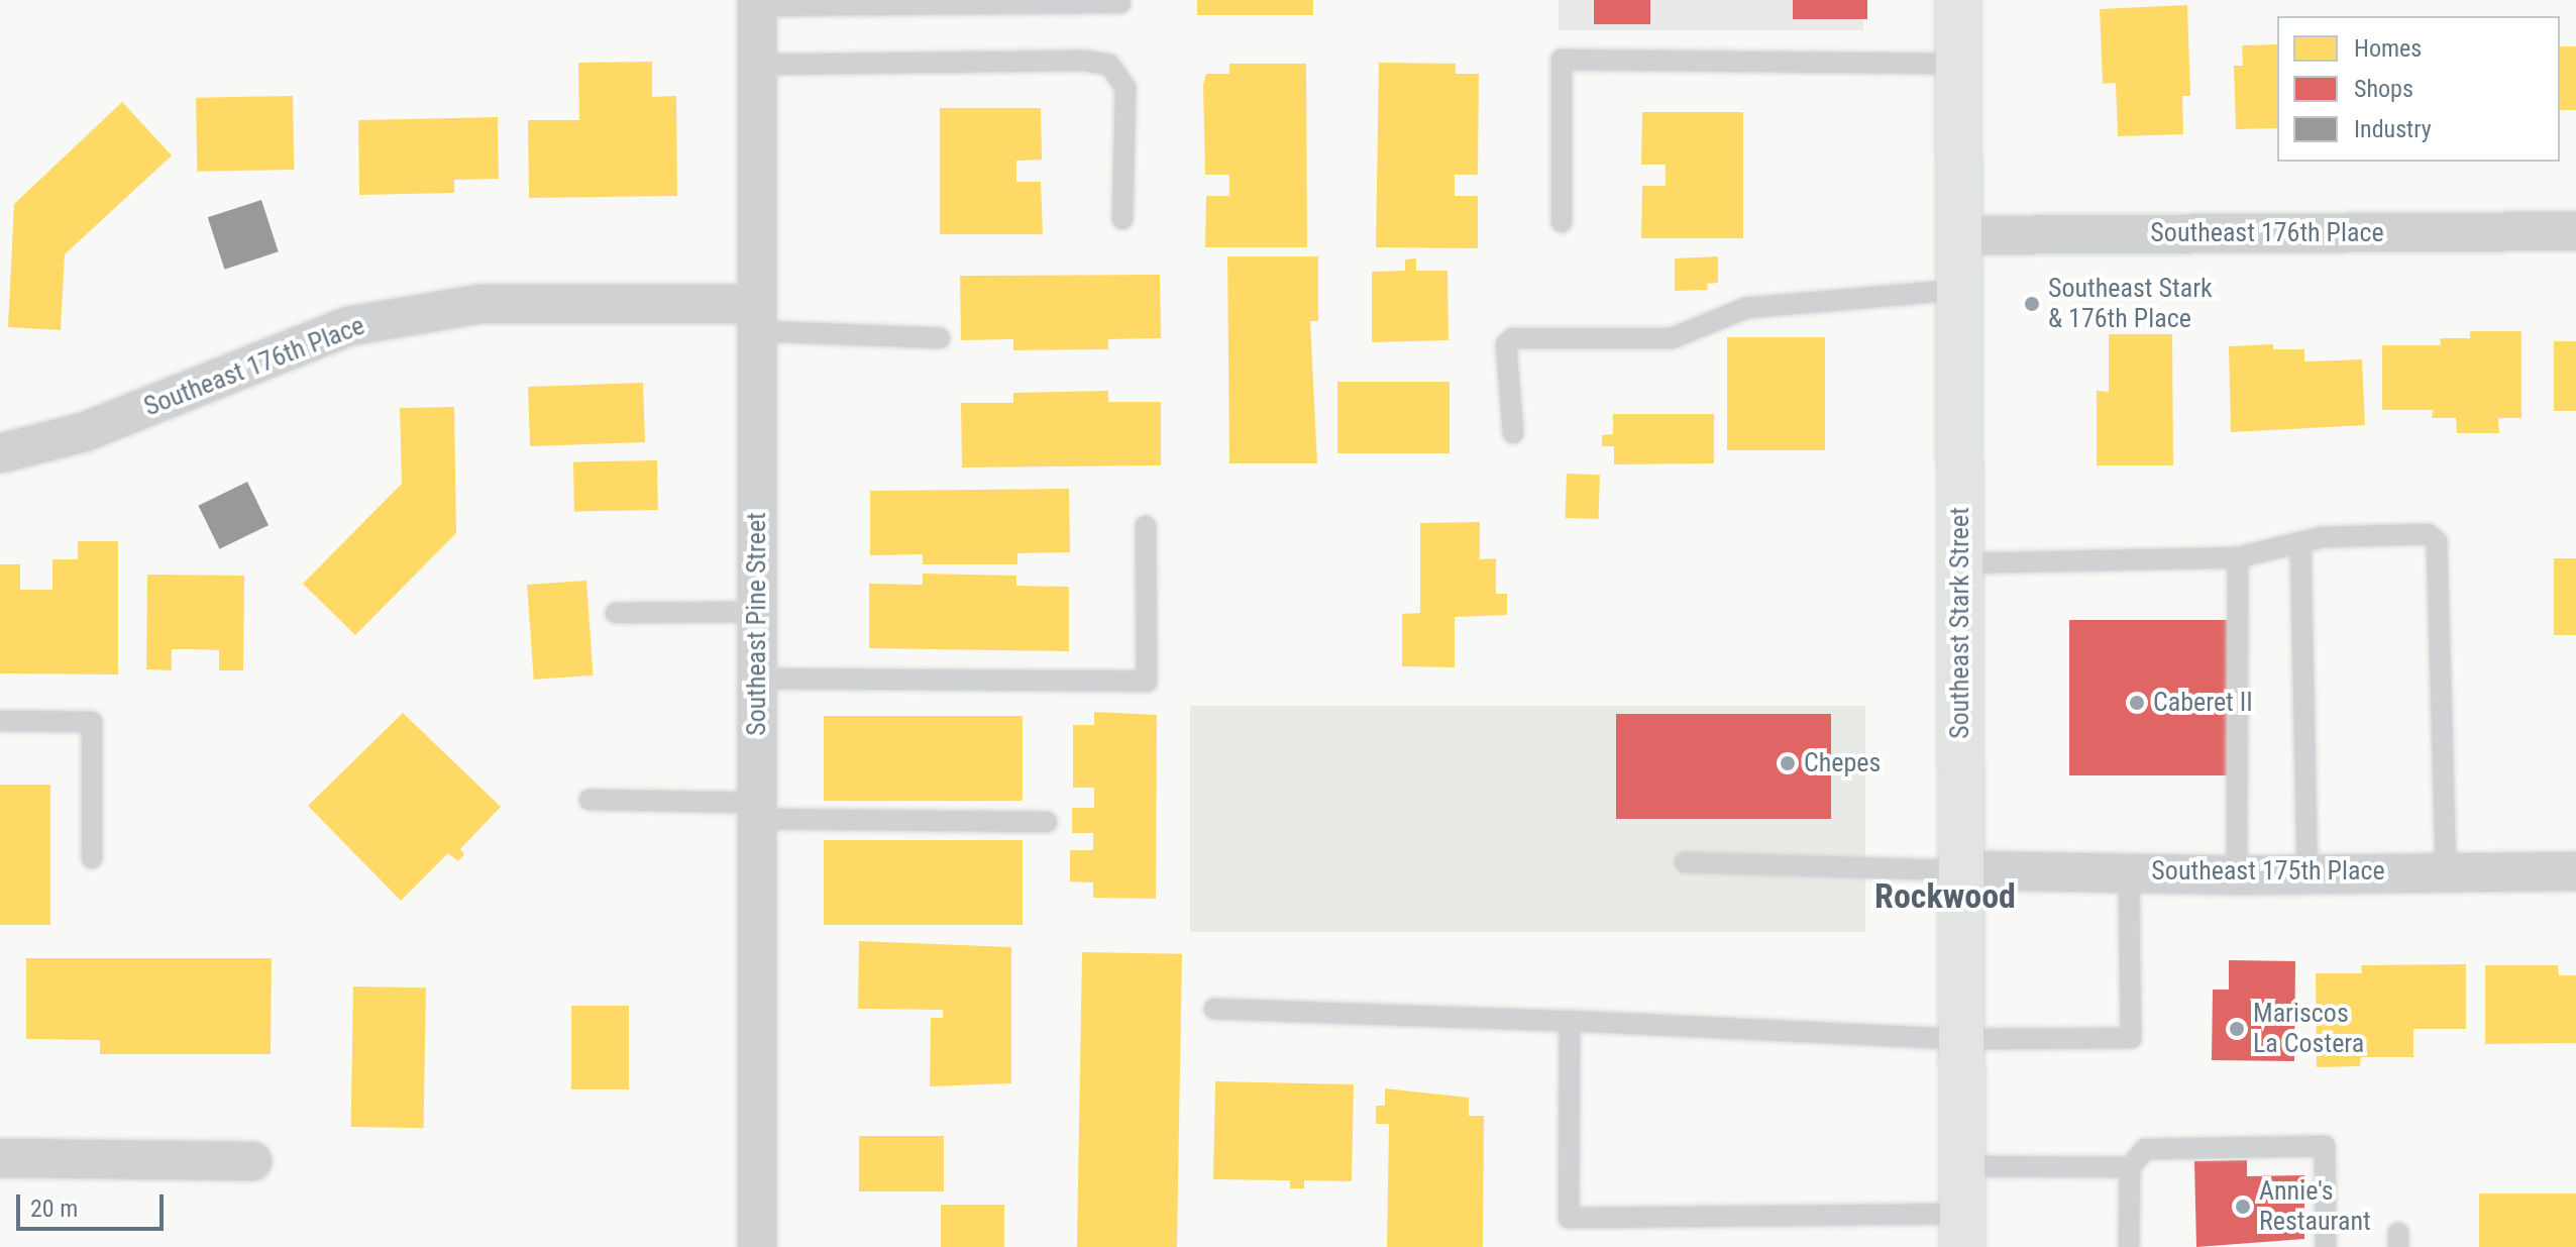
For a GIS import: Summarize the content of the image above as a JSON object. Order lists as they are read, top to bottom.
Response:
{
  "streets": {
    "main road": ["Southeast Stark Street"],
    "street": ["Southeast 176th Place", "Southeast Pine Street", "Southeast 175th Place"]
  },
  "crossings": [
    ["Southeast 176th Place", "Southeast Stark Street"],
    ["Southeast 176th Place", "Southeast Pine Street"],
    ["Southeast Stark Street", "Southeast 175th Place"]
  ],
  "districts": ["Rockwood"],
  "places": [
    "Southeast Stark & 176th Place",
    "Caberet II",
    "Chepes",
    "Mariscos La Costera",
    "Annie's Restaurant"
  ],
  "legend": ["Homes", "Shops", "Industry"],
  "scale_bar": "20 m"
}
